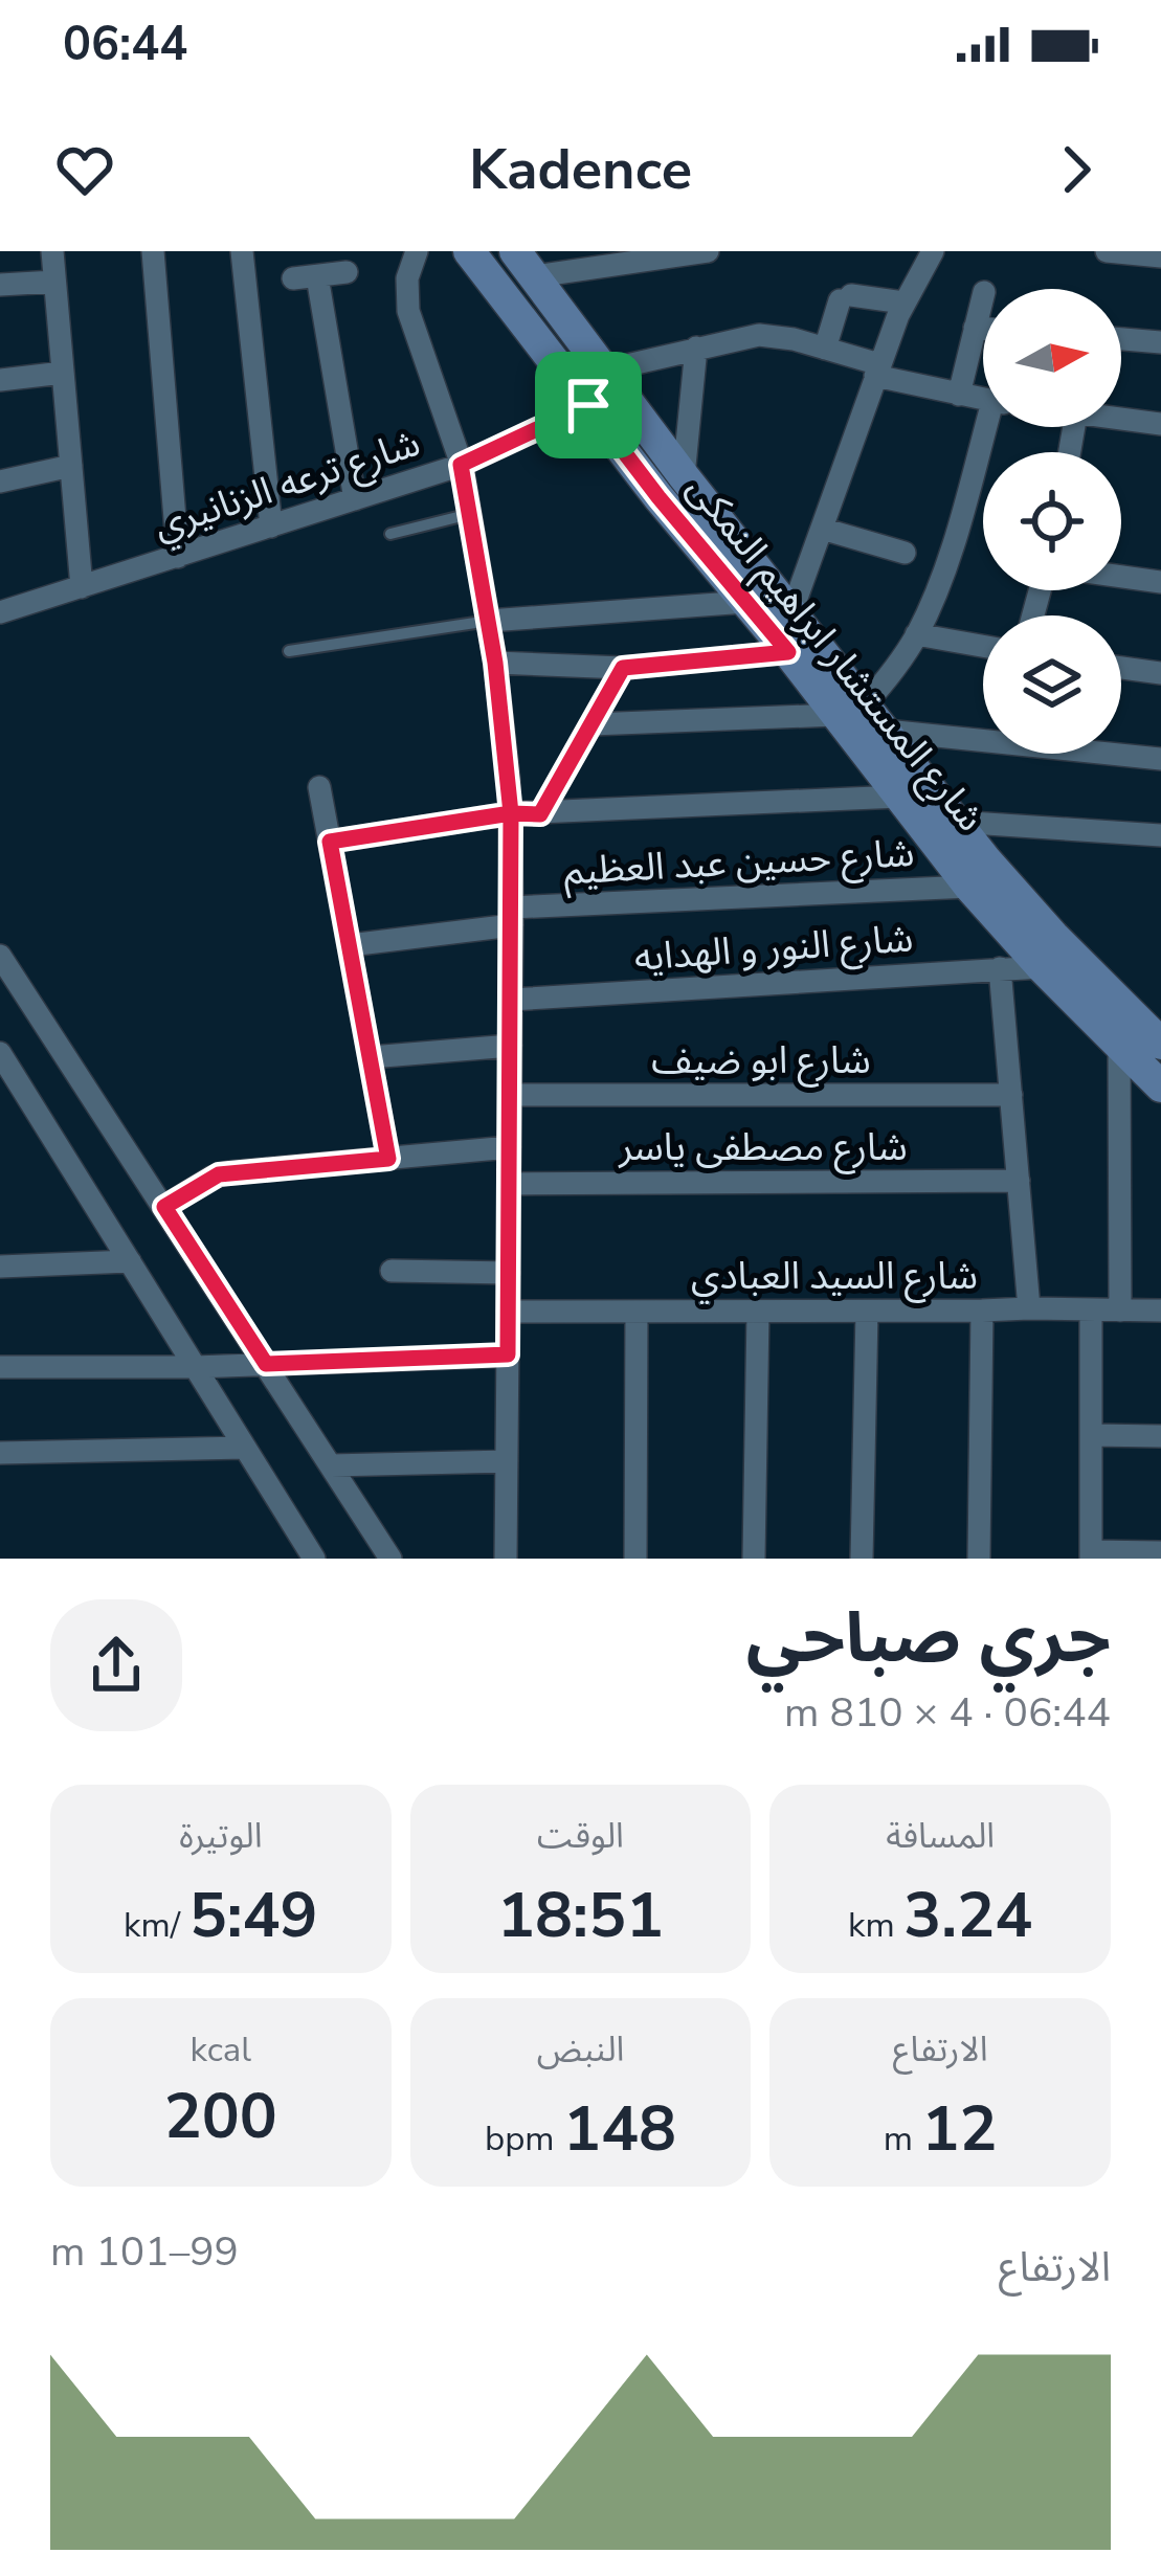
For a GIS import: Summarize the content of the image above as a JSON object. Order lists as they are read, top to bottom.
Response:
{
  "streets": {
    "main road": ["شارع المستشار ابراهيم النمكى"],
    "street": [
      "شارع ترعه الزنانيري",
      "شارع حسين عبد العظيم",
      "شارع النور و الهدايه",
      "شارع ابو ضيف",
      "شارع مصطفى ياسر",
      "شارع السيد العبادي"
    ]
  },
  "crossings": [
    ["شارع ترعه الزنانيري", "شارع المستشار ابراهيم النمكى"],
    ["شارع المستشار ابراهيم النمكى", "شارع حسين عبد العظيم"],
    ["شارع المستشار ابراهيم النمكى", "شارع النور و الهدايه"]
  ],
  "north": "right",
  "page": {
    "status": "06:44",
    "header": "Kadence",
    "heading": ["جري صباحي", "06:44 · 4 × 810 m"],
    "stats": [
      ["المسافة", "3.24 km"],
      ["الوقت", "18:51"],
      ["الوتيرة", "5:49 /km"],
      ["الارتفاع", "12 m"],
      ["النبض", "148 bpm"],
      ["kcal", "200"]
    ],
    "chart": ["الارتفاع", "99–101 m"]
  }
}
